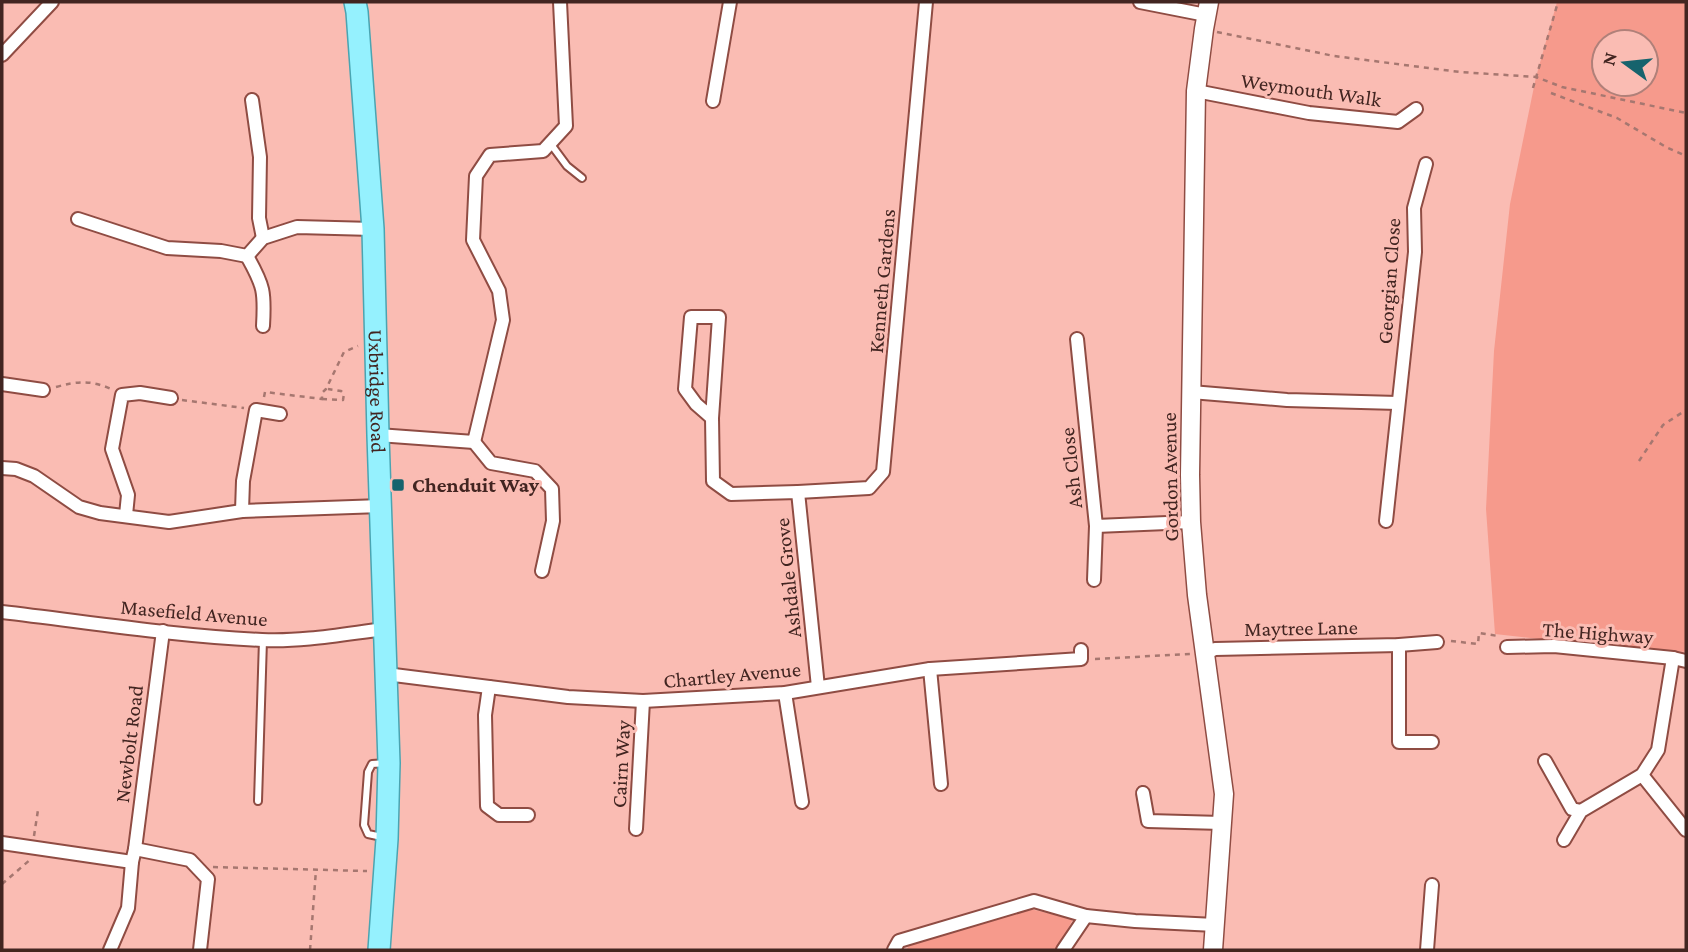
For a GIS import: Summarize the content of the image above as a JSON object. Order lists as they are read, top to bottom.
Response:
{
  "streets": {
    "main road": ["Uxbridge Road"],
    "street": [
      "Weymouth Walk",
      "Kenneth Gardens",
      "Georgian Close",
      "Ash Close",
      "Gordon Avenue",
      "Ashdale Grove",
      "Masefield Avenue",
      "Maytree Lane",
      "The Highway",
      "Chartley Avenue",
      "Newbolt Road",
      "Cairn Way"
    ]
  },
  "crossings": [
    ["Weymouth Walk", "Gordon Avenue"],
    ["Kenneth Gardens", "Ashdale Grove"],
    ["Uxbridge Road", "Masefield Avenue"],
    ["Uxbridge Road", "Chartley Avenue"],
    ["Ash Close", "Gordon Avenue"],
    ["Gordon Avenue", "Maytree Lane"],
    ["Ashdale Grove", "Chartley Avenue"],
    ["Masefield Avenue", "Newbolt Road"],
    ["Chartley Avenue", "Cairn Way"]
  ],
  "places": {
    "transit": ["Chenduit Way"]
  },
  "north": "left"
}
